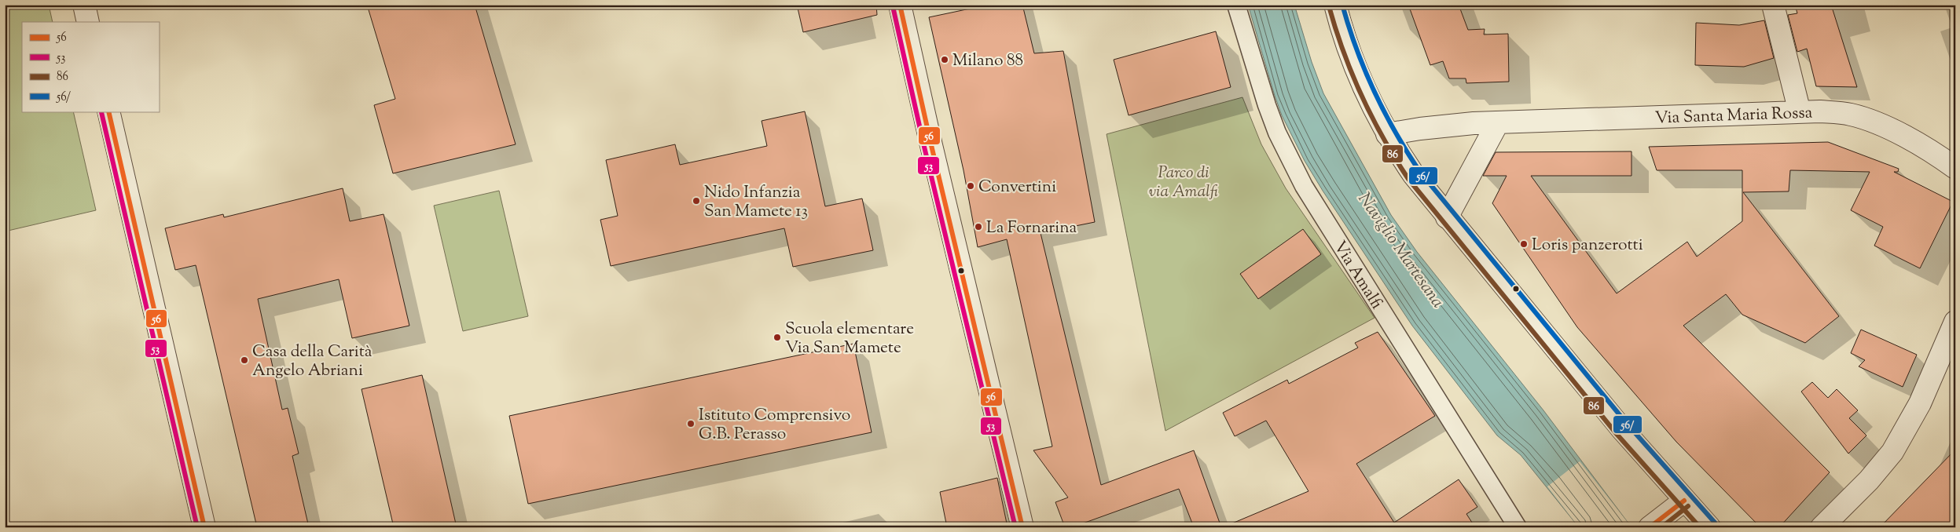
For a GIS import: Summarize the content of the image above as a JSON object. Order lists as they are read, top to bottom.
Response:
{
  "streets": {
    "street": ["Via Santa Maria Rossa"],
    "lane": ["Via Amalfi"]
  },
  "water": ["Naviglio Martesana"],
  "parks": ["Parco di via Amalfi"],
  "places": [
    "Milano 88",
    "Convertini",
    "Nido Infanzia San Mamete 13",
    "La Fornarina",
    "Loris panzerotti",
    "Scuola elementare Via San Mamete",
    "Casa della Carità Angelo Abriani",
    "Istituto Comprensivo G.B. Perasso"
  ],
  "lines": [
    "transit line 56",
    "transit line 56/",
    "transit line 53",
    "transit line 86"
  ],
  "legend": [
    "56",
    "53",
    "86",
    "56/"
  ]
}
